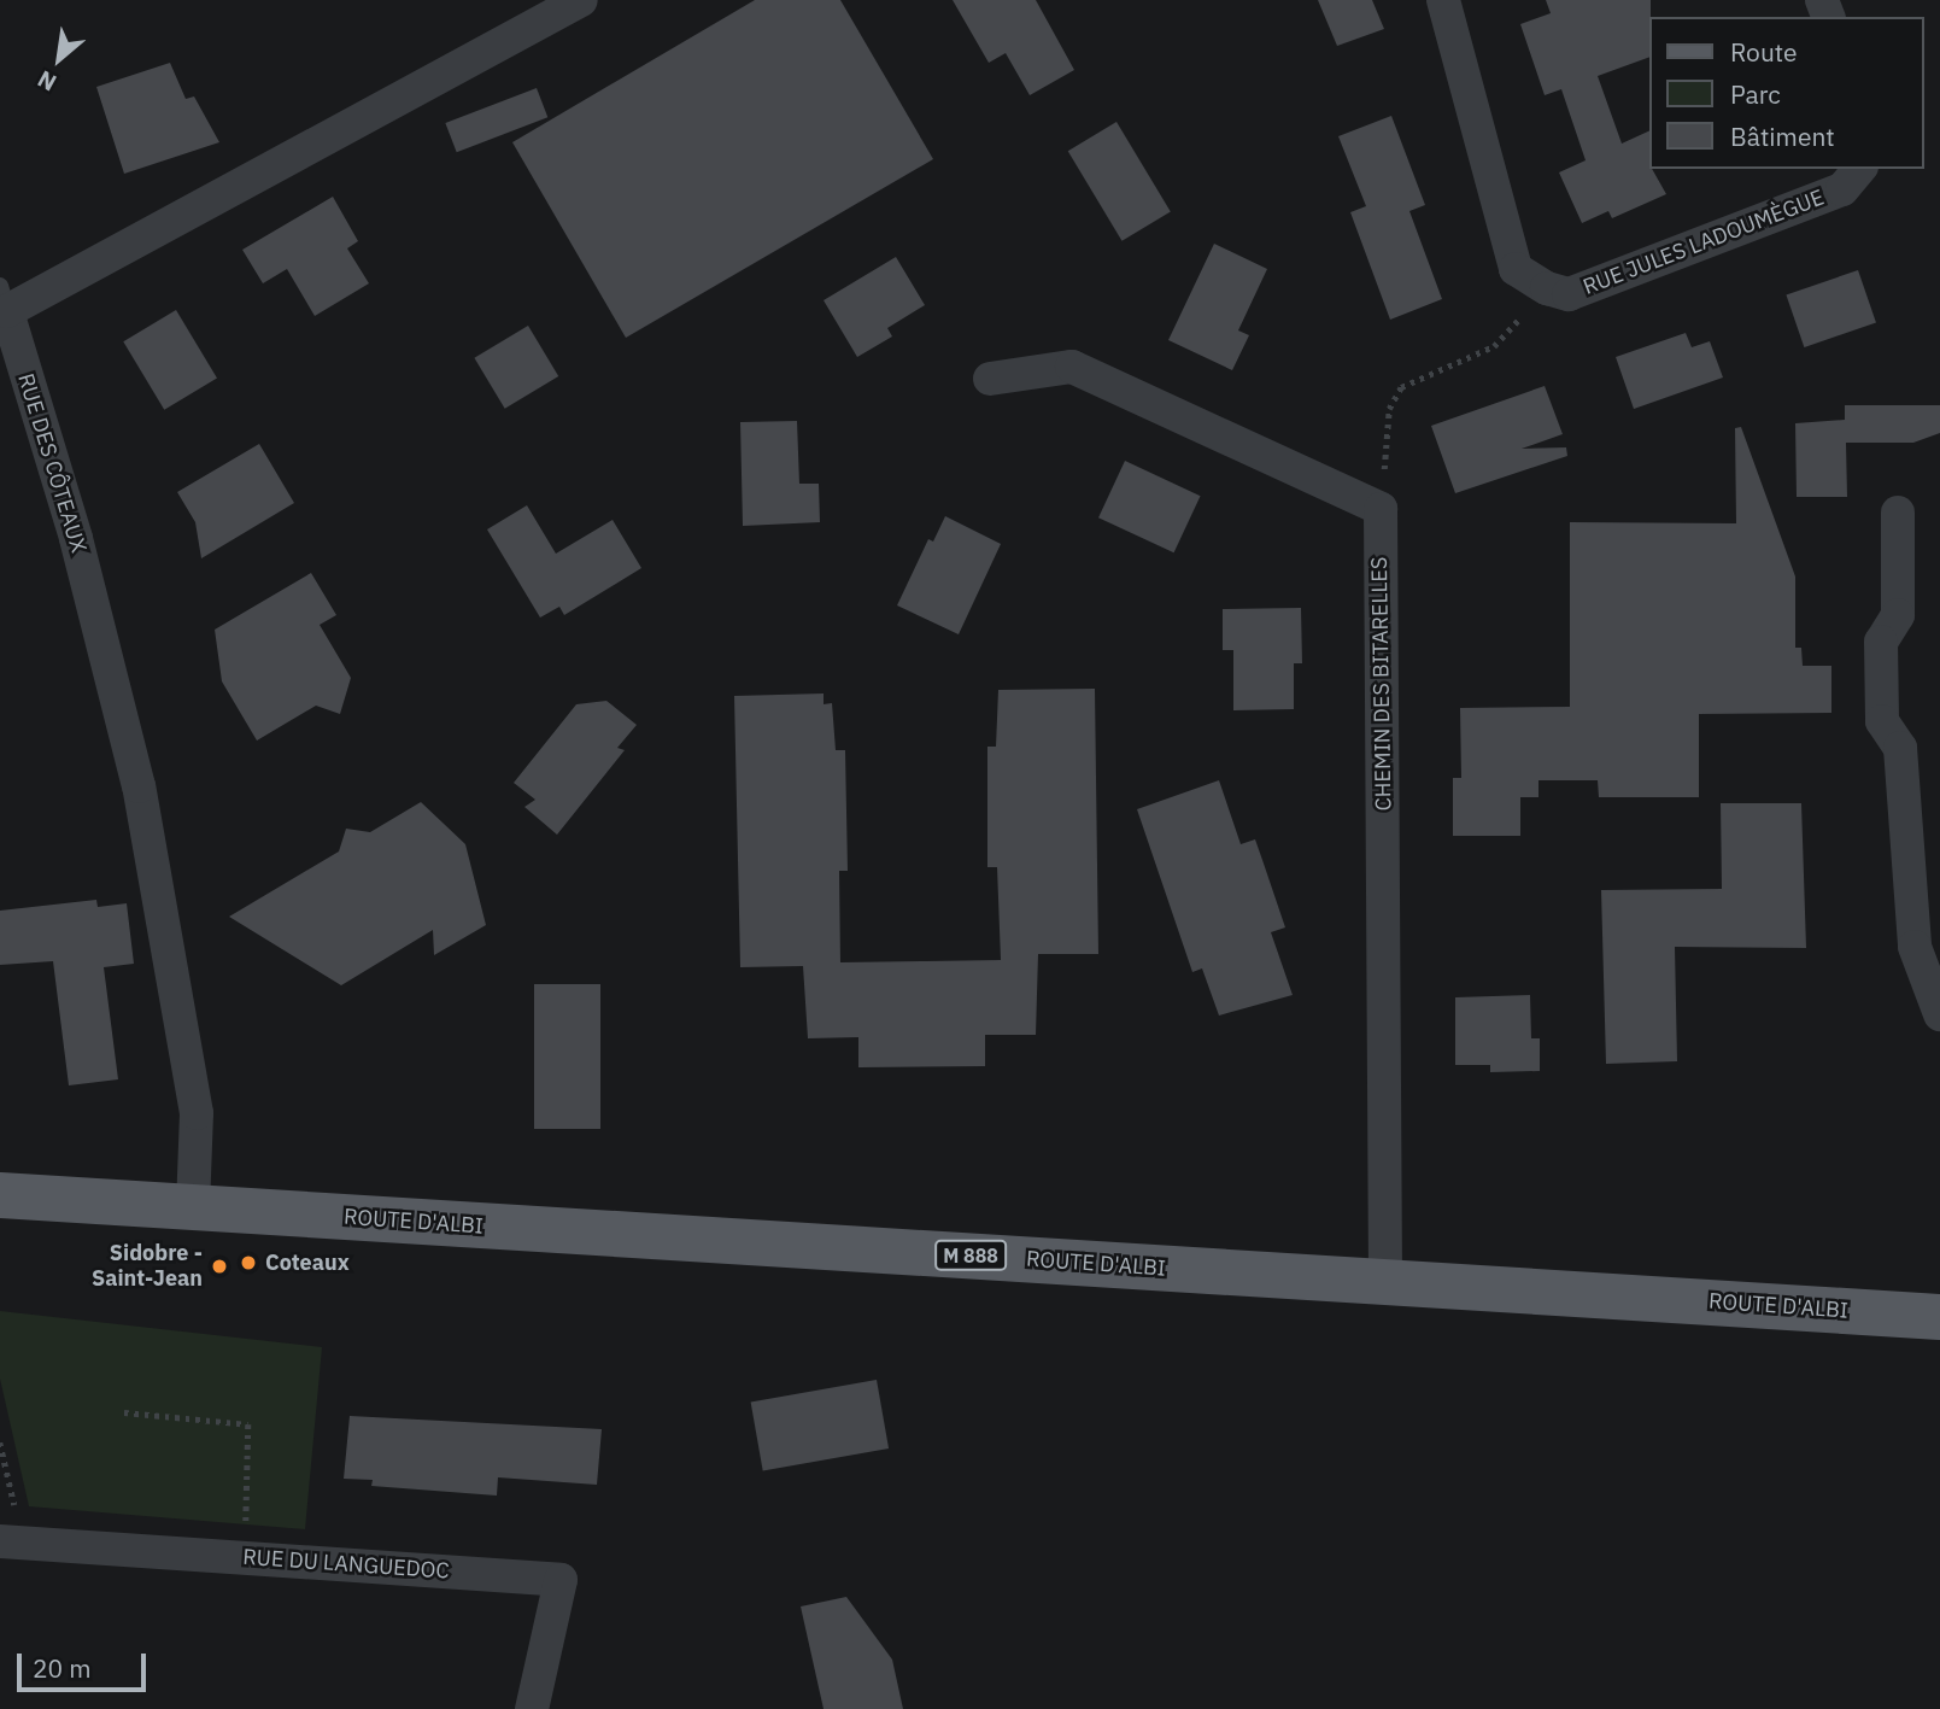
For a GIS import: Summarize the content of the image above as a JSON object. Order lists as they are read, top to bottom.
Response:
{
  "streets": {
    "main road": ["ROUTE D'ALBI", "M 888"],
    "street": [
      "RUE JULES LADOUMÈGUE",
      "RUE DES CÔTEAUX",
      "CHEMIN DES BITARELLES",
      "RUE DU LANGUEDOC"
    ]
  },
  "crossings": [
    ["RUE DES CÔTEAUX", "ROUTE D'ALBI"],
    ["CHEMIN DES BITARELLES", "ROUTE D'ALBI"]
  ],
  "places": ["Coteaux", "Sidobre - Saint-Jean"],
  "legend": ["Route", "Parc", "Bâtiment"],
  "scale_bar": "20 m",
  "north": "bottom left"
}
